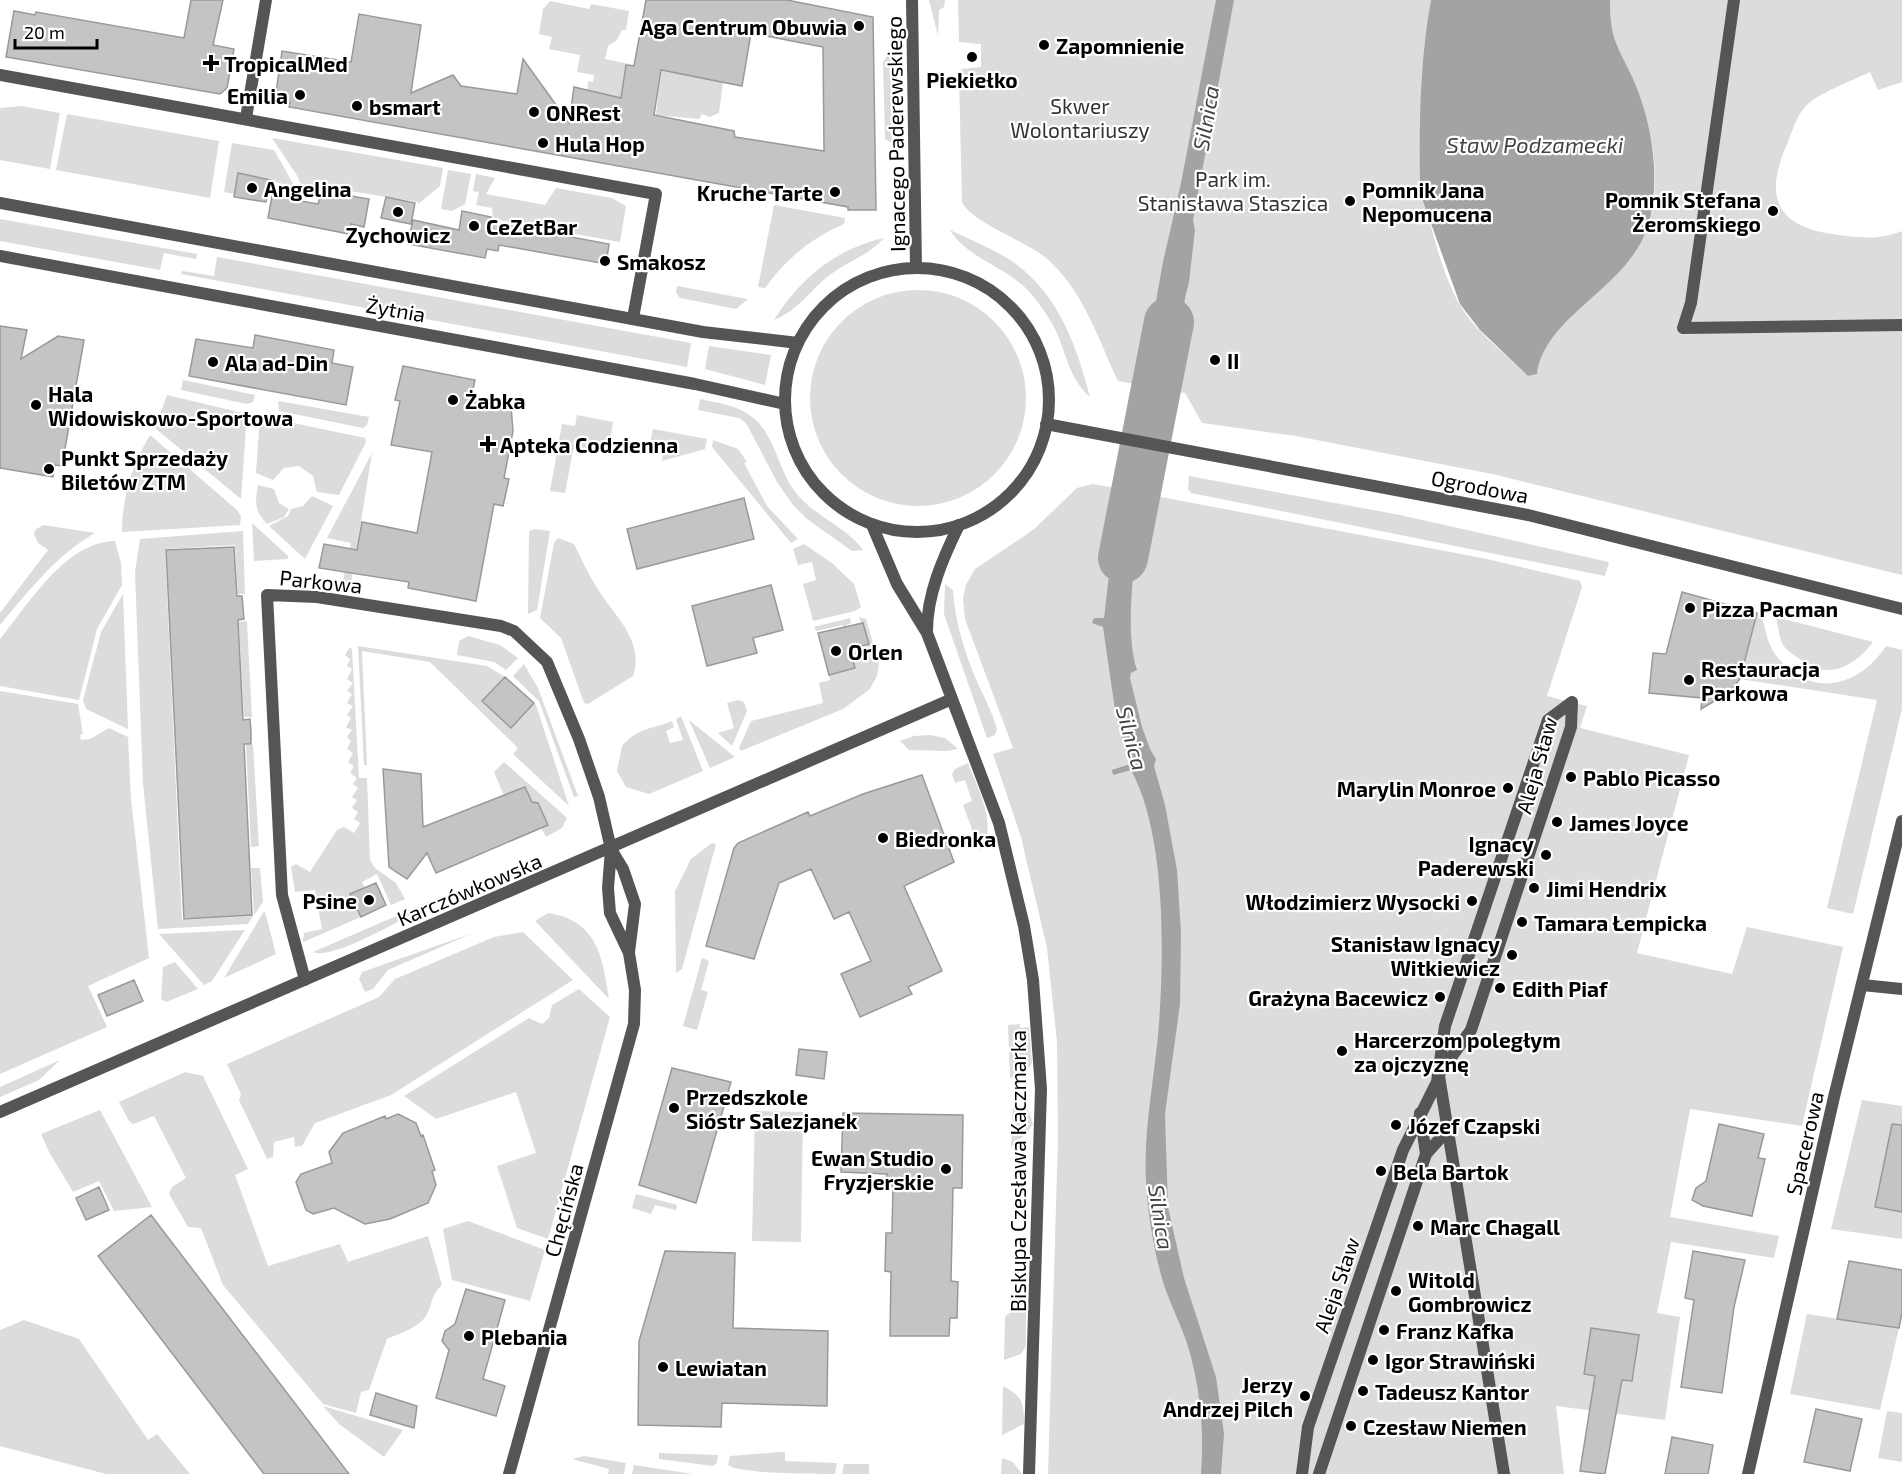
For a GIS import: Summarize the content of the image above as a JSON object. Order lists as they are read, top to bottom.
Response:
{
  "streets": {
    "street": [
      "Ignacego Paderewskiego",
      "Żytnia",
      "Ogrodowa",
      "Parkowa",
      "Aleja Sław",
      "Karczówkowska",
      "Spacerowa",
      "Biskupa Czesława Kaczmarka",
      "Chęcińska"
    ]
  },
  "crossings": [
    ["Parkowa", "Karczówkowska"],
    ["Parkowa", "Chęcińska"],
    ["Karczówkowska", "Biskupa Czesława Kaczmarka"],
    ["Karczówkowska", "Chęcińska"]
  ],
  "water": ["Silnica", "Staw Podzamecki"],
  "parks": ["Skwer Wolontariuszy", "Park im. Stanisława Staszica"],
  "places": {
    "other": [
      "Aga Centrum Obuwia",
      "Zapomnienie",
      "Piekiełko",
      "Emilia",
      "bsmart",
      "ONRest",
      "Hula Hop",
      "Angelina",
      "Kruche Tarte",
      "Pomnik Jana Nepomucena",
      "Pomnik Stefana Żeromskiego",
      "Zychowicz",
      "CeZetBar",
      "Smakosz",
      "II",
      "Ala ad-Din",
      "Żabka",
      "Hala Widowiskowo-Sportowa",
      "Punkt Sprzedaży Biletów ZTM",
      "Pizza Pacman",
      "Orlen",
      "Restauracja Parkowa",
      "Pablo Picasso",
      "Marylin Monroe",
      "James Joyce",
      "Biedronka",
      "Ignacy Paderewski",
      "Jimi Hendrix",
      "Psine",
      "Włodzimierz Wysocki",
      "Tamara Łempicka",
      "Stanisław Ignacy Witkiewicz",
      "Edith Piaf",
      "Grażyna Bacewicz",
      "Harcerzom poległym za ojczyznę",
      "Przedszkole Sióstr Salezjanek",
      "Józef Czapski",
      "Ewan Studio Fryzjerskie",
      "Bela Bartok",
      "Marc Chagall",
      "Witold Gombrowicz",
      "Franz Kafka",
      "Plebania",
      "Igor Strawiński",
      "Lewiatan",
      "Tadeusz Kantor",
      "Jerzy Andrzej Pilch",
      "Czesław Niemen"
    ],
    "health": ["TropicalMed", "Apteka Codzienna"]
  },
  "scale_bar": "20 m"
}
